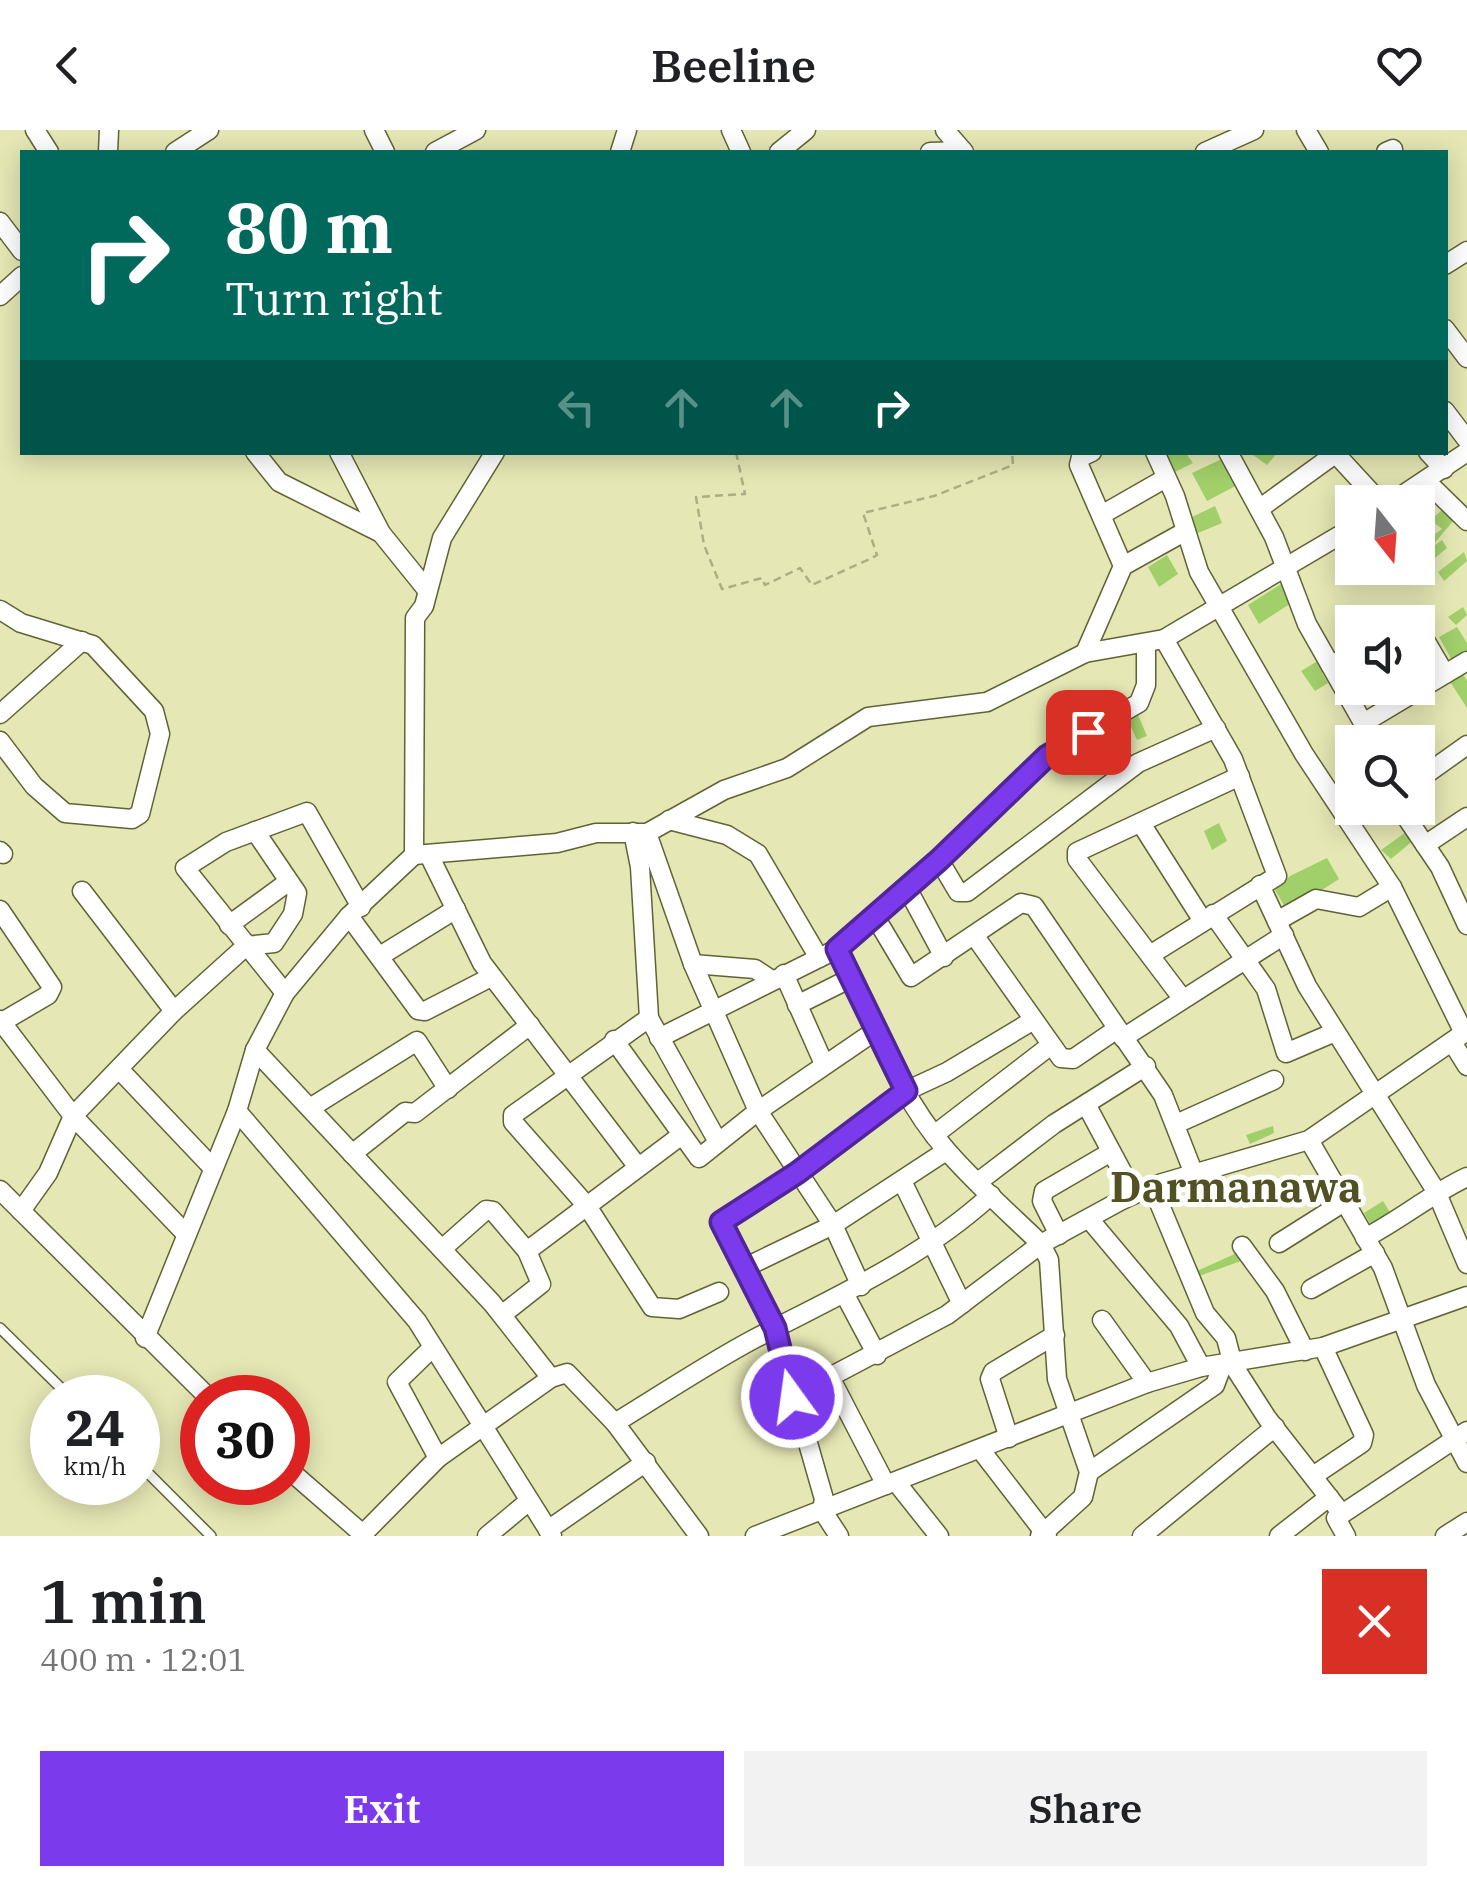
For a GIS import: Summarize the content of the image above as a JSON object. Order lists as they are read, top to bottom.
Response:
{
  "districts": ["Darmanawa"],
  "north": "bottom",
  "page": {
    "header": "Beeline",
    "turn": ["80 m", "Turn right"],
    "speed": "24 km/h",
    "limit": "30",
    "heading": ["1 min", "400 m · 12:01"],
    "buttons": ["Exit", "Share"]
  }
}
